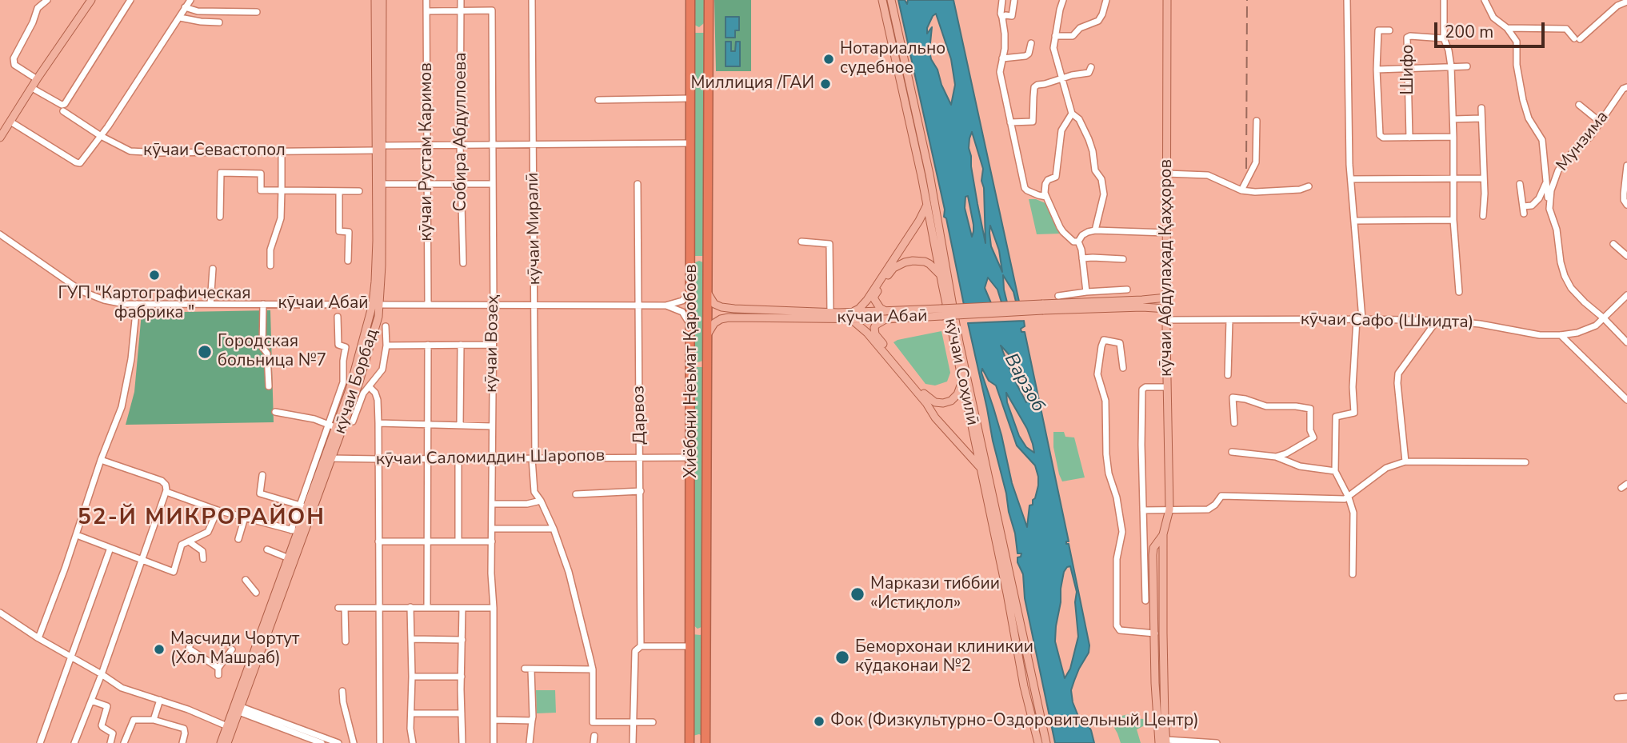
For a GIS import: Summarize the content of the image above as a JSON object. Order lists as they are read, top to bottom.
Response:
{
  "streets": {
    "highway": ["Хиёбони Неъмат Қаробоев"],
    "main road": [
      "кӯчаи Абдулаҳад Қаҳҳоров",
      "кӯчаи Абаӣ",
      "кӯчаи Соҳилӣ",
      "кӯчаи Борбад"
    ],
    "street": [
      "Шифо",
      "Собира Абдуллоева",
      "Мунзима",
      "кӯчаи Севастопол",
      "кӯчаи Рустам Каримов",
      "кӯчаи Миралӣ",
      "кӯчаи Сафо (Шмидта)",
      "кӯчаи Возеҳ",
      "Дарвоз",
      "кӯчаи Саломиддин Шаропов"
    ]
  },
  "crossings": [
    ["Собира Абдуллоева", "кӯчаи Севастопол"],
    ["Собира Абдуллоева", "кӯчаи Возеҳ"],
    ["Мунзима", "кӯчаи Сафо (Шмидта)"],
    ["кӯчаи Севастопол", "кӯчаи Рустам Каримов"],
    ["кӯчаи Севастопол", "кӯчаи Миралӣ"],
    ["кӯчаи Севастопол", "кӯчаи Возеҳ"],
    ["кӯчаи Севастопол", "Хиёбони Неъмат Қаробоев"],
    ["кӯчаи Севастопол", "кӯчаи Борбад"],
    ["кӯчаи Рустам Каримов", "кӯчаи Абаӣ"],
    ["кӯчаи Рустам Каримов", "кӯчаи Возеҳ"],
    ["кӯчаи Миралӣ", "кӯчаи Абаӣ"],
    ["кӯчаи Миралӣ", "Дарвоз"],
    ["кӯчаи Миралӣ", "кӯчаи Саломиддин Шаропов"],
    ["кӯчаи Абдулаҳад Қаҳҳоров", "кӯчаи Абаӣ"],
    ["кӯчаи Абдулаҳад Қаҳҳоров", "кӯчаи Сафо (Шмидта)"],
    ["кӯчаи Абаӣ", "кӯчаи Возеҳ"],
    ["кӯчаи Абаӣ", "Хиёбони Неъмат Қаробоев"],
    ["кӯчаи Абаӣ", "кӯчаи Борбад"],
    ["кӯчаи Абаӣ", "Дарвоз"],
    ["кӯчаи Возеҳ", "кӯчаи Саломиддин Шаропов"],
    ["Хиёбони Неъмат Қаробоев", "кӯчаи Саломиддин Шаропов"],
    ["кӯчаи Борбад", "кӯчаи Саломиддин Шаропов"],
    ["Дарвоз", "кӯчаи Саломиддин Шаропов"]
  ],
  "districts": ["52-Й МИКРОРАЙОН"],
  "water": ["Варзоб"],
  "places": [
    "Нотариально судебное",
    "Миллиция /ГАИ",
    "ГУП \"Картографическая фабрика \"",
    "Городская больница №7",
    "Маркази тиббии «Истиқлол»",
    "Масчиди Чортут (Хол Машраб)",
    "Беморхонаи клиникии кӯдаконаи №2",
    "Фок (Физкультурно-Оздоровительный Центр)"
  ],
  "scale_bar": "200 m"
}
